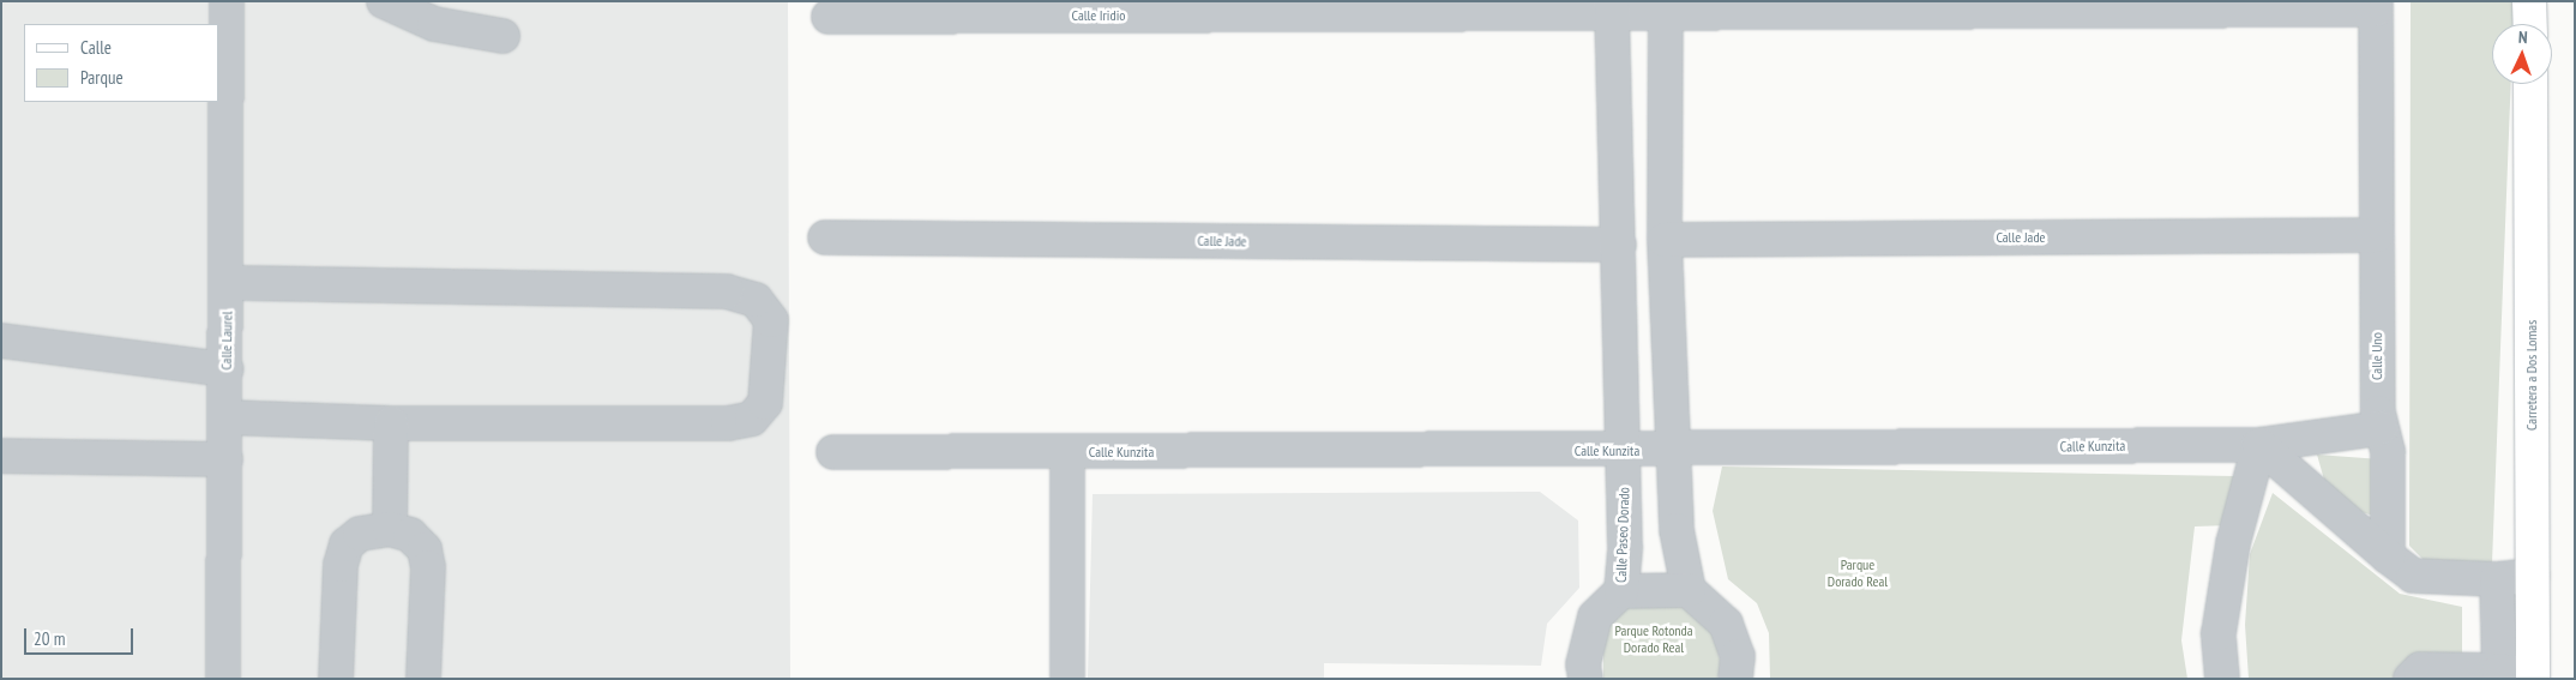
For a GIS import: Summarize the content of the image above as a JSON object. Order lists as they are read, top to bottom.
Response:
{
  "streets": {
    "main road": ["Carretera a Dos Lomas"],
    "street": [
      "Calle Iridio",
      "Calle Jade",
      "Calle Laurel",
      "Calle Uno",
      "Calle Kunzita",
      "Calle Paseo Dorado"
    ]
  },
  "crossings": [
    ["Calle Iridio", "Calle Uno"],
    ["Calle Iridio", "Calle Paseo Dorado"],
    ["Calle Jade", "Calle Uno"],
    ["Calle Jade", "Calle Paseo Dorado"],
    ["Calle Uno", "Calle Kunzita"],
    ["Calle Kunzita", "Calle Paseo Dorado"]
  ],
  "parks": ["Parque Dorado Real", "Parque Rotonda Dorado Real"],
  "legend": ["Calle", "Parque"],
  "scale_bar": "20 m",
  "north": "top"
}
